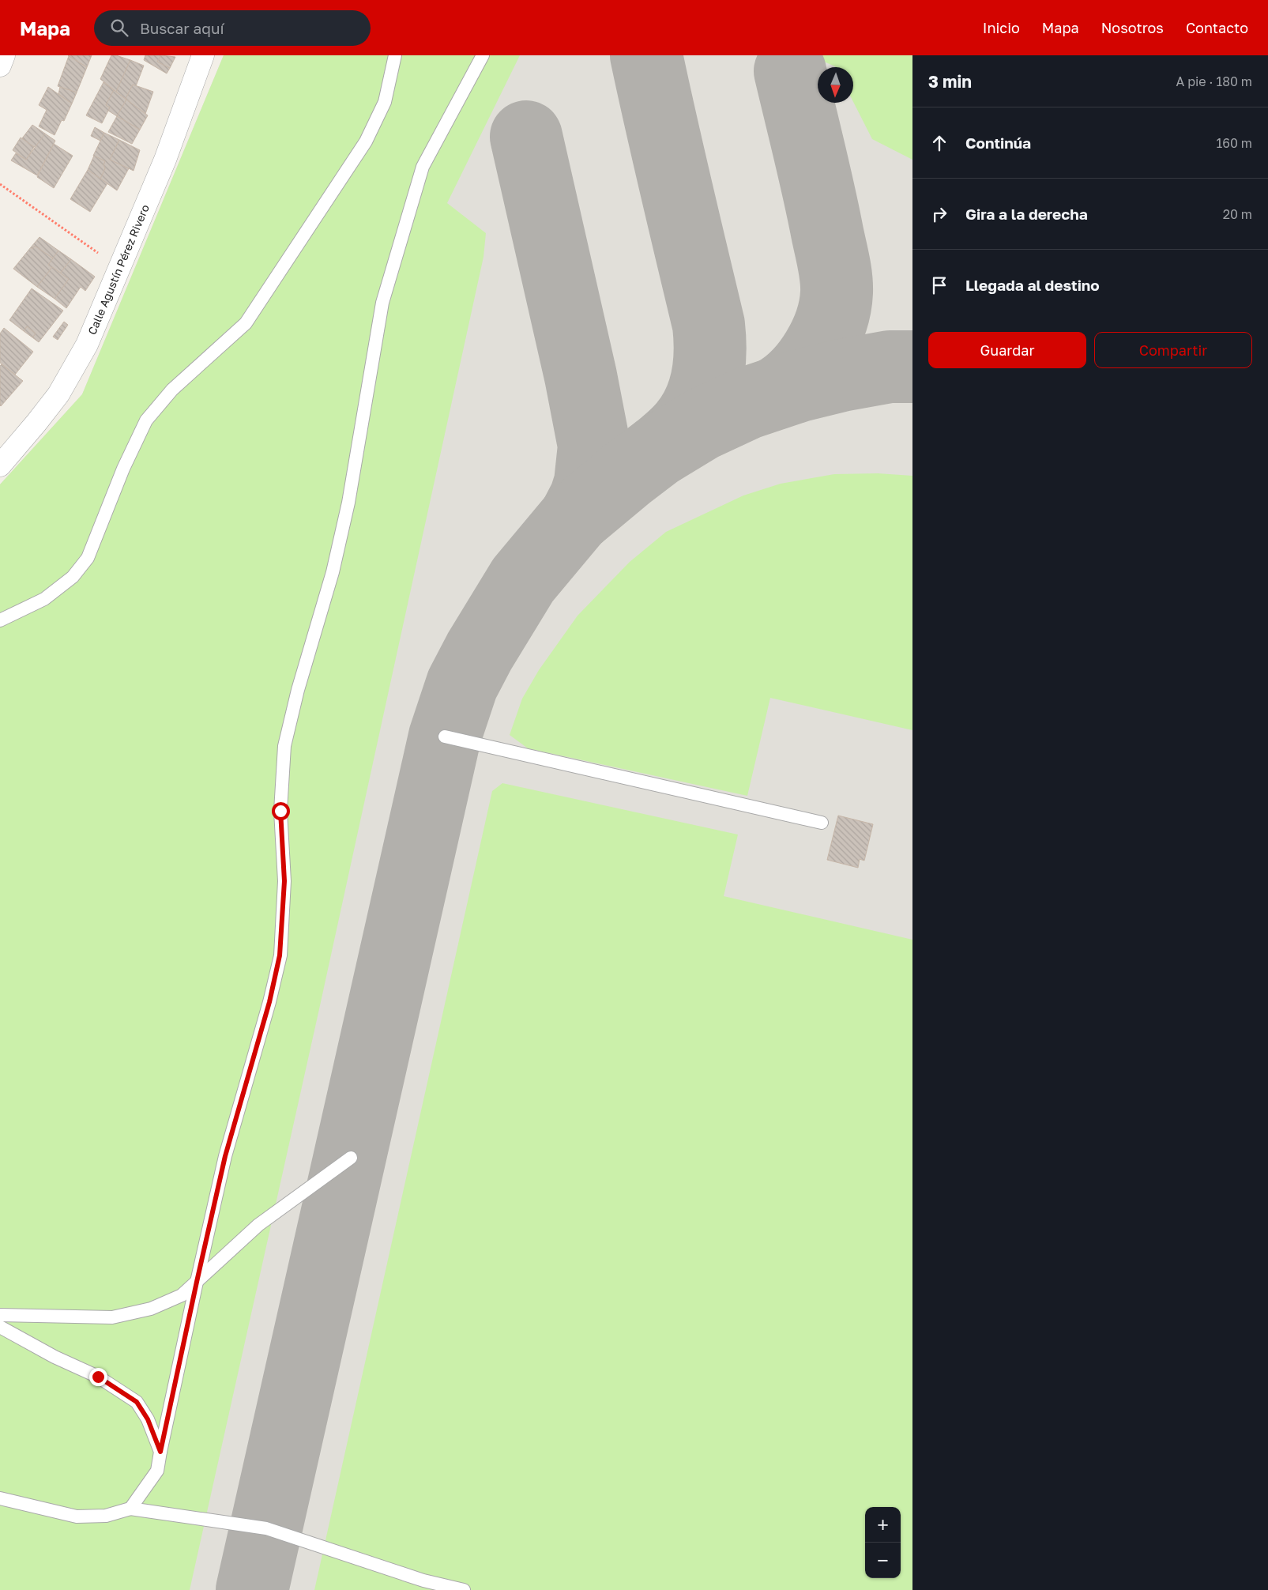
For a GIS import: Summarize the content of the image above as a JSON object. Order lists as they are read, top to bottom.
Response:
{
  "streets": {
    "street": ["Calle Agustín Pérez Rivero"]
  },
  "north": "bottom",
  "page": {
    "header": "Mapa",
    "search": "Buscar aquí",
    "nav": [
      "Inicio",
      "Mapa",
      "Nosotros",
      "Contacto"
    ],
    "heading": ["3 min", "A pie · 180 m"],
    "list": [
      ["Continúa", "160 m"],
      ["Gira a la derecha", "20 m"],
      "Llegada al destino"
    ],
    "buttons": ["Guardar", "Compartir"],
    "map_buttons": ["+", "−"]
  }
}
